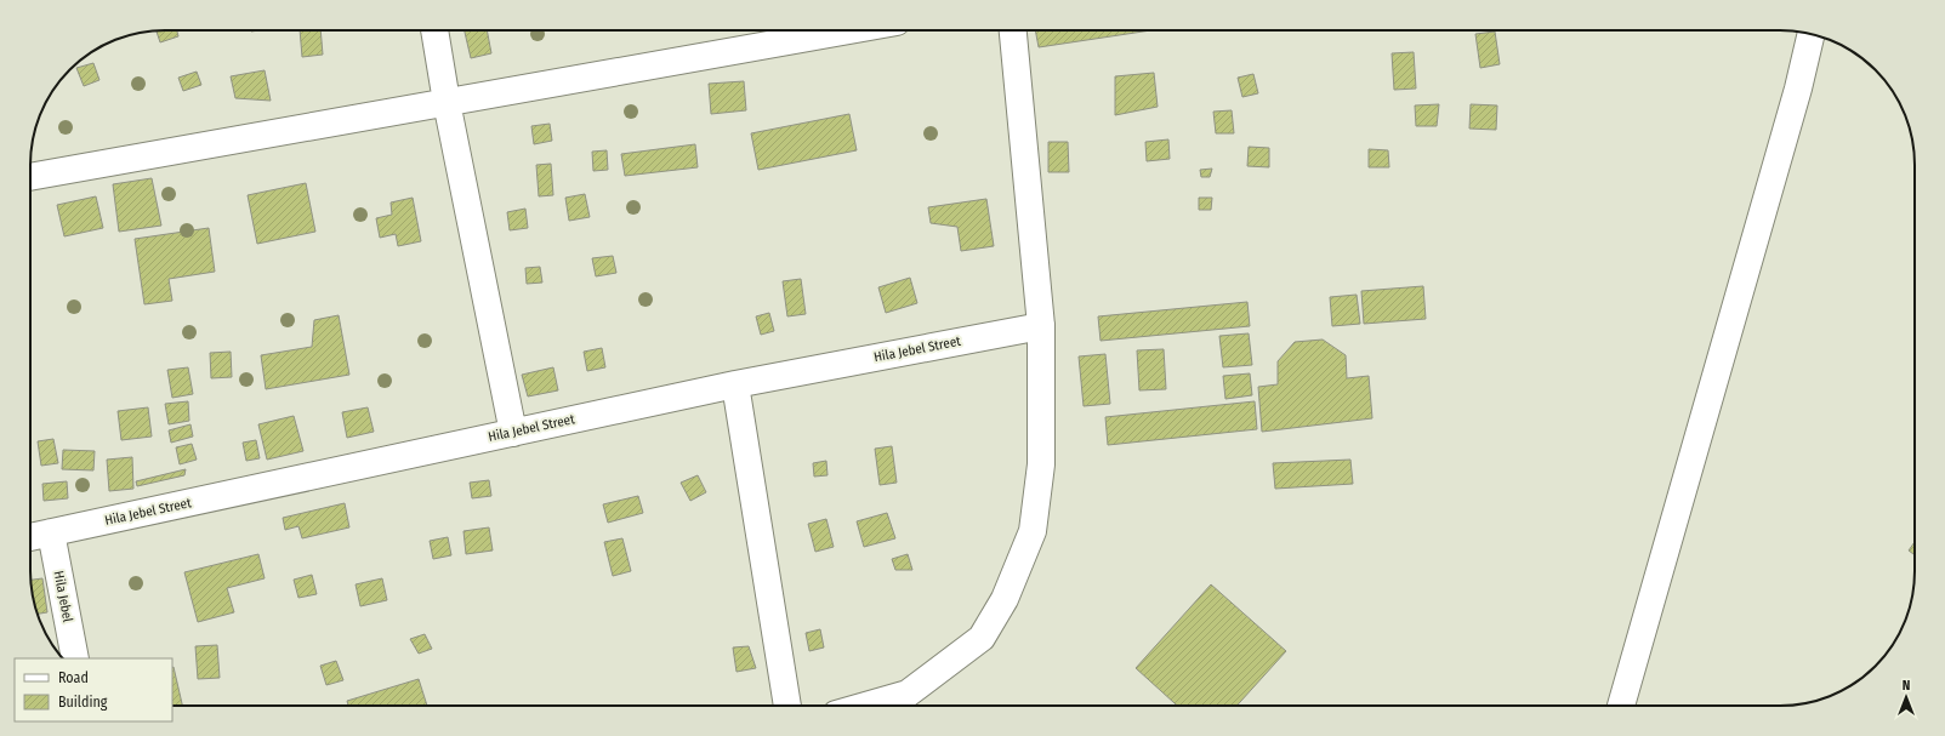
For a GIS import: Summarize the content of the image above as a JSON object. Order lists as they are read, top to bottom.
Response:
{
  "streets": {
    "street": ["Hila Jebel Street", "Hila Jebel"]
  },
  "crossings": [
    ["Hila Jebel Street", "Hila Jebel"]
  ],
  "legend": ["Road", "Building"],
  "north": "top"
}
